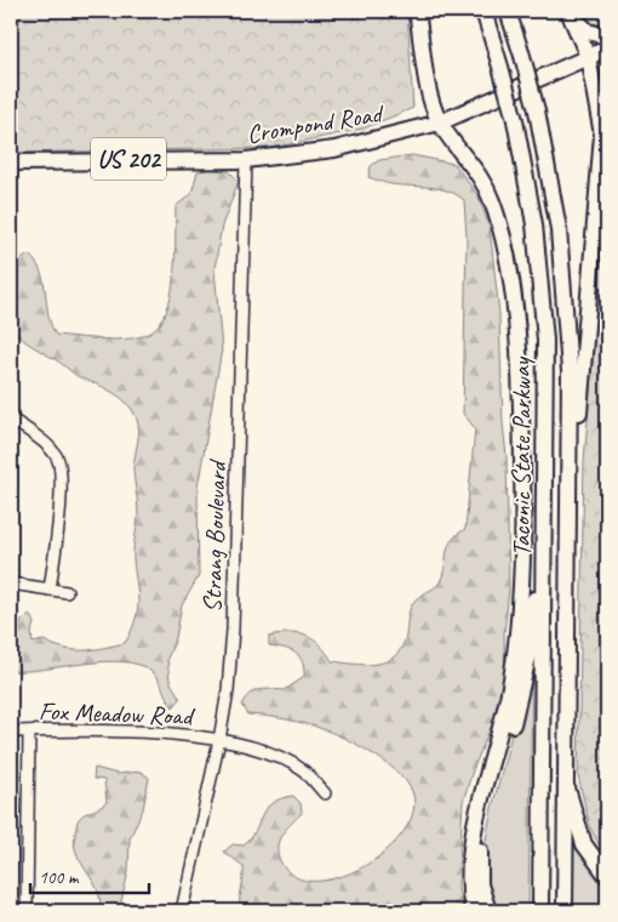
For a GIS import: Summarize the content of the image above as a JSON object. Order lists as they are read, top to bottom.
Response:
{
  "streets": {
    "highway": ["Crompond Road", "US 202", "Taconic State Parkway"],
    "street": ["Strang Boulevard", "Fox Meadow Road"]
  },
  "crossings": [
    ["Crompond Road", "Strang Boulevard"],
    ["Strang Boulevard", "Fox Meadow Road"]
  ],
  "scale_bar": "100 m"
}
